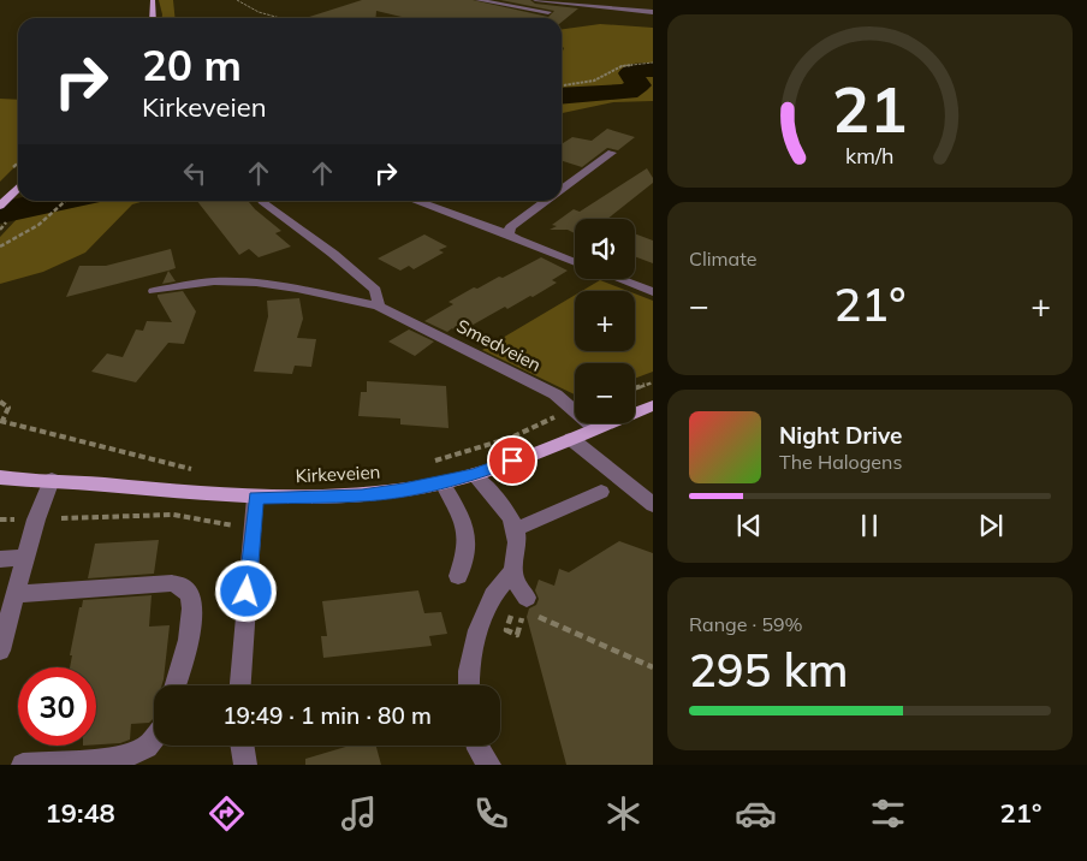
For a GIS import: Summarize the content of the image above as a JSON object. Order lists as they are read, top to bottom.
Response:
{
  "streets": {
    "main road": ["Kirkeveien"],
    "street": ["Smedveien"]
  },
  "crossings": [
    ["Smedveien", "Kirkeveien"]
  ],
  "page": {
    "turn": ["20 m", "Kirkeveien"],
    "tile": [
      "Climate",
      ["Range · 59%", "295 km"]
    ],
    "map_buttons": ["+", "−"],
    "heat": ["−", "21°", "+"],
    "song": ["Night Drive", "The Halogens"],
    "limit": "30",
    "trip": "19:49 · 1 min · 80 m",
    "tabs": ["19:48", "21°"],
    "gauge": ["21", "km/h"]
  }
}
